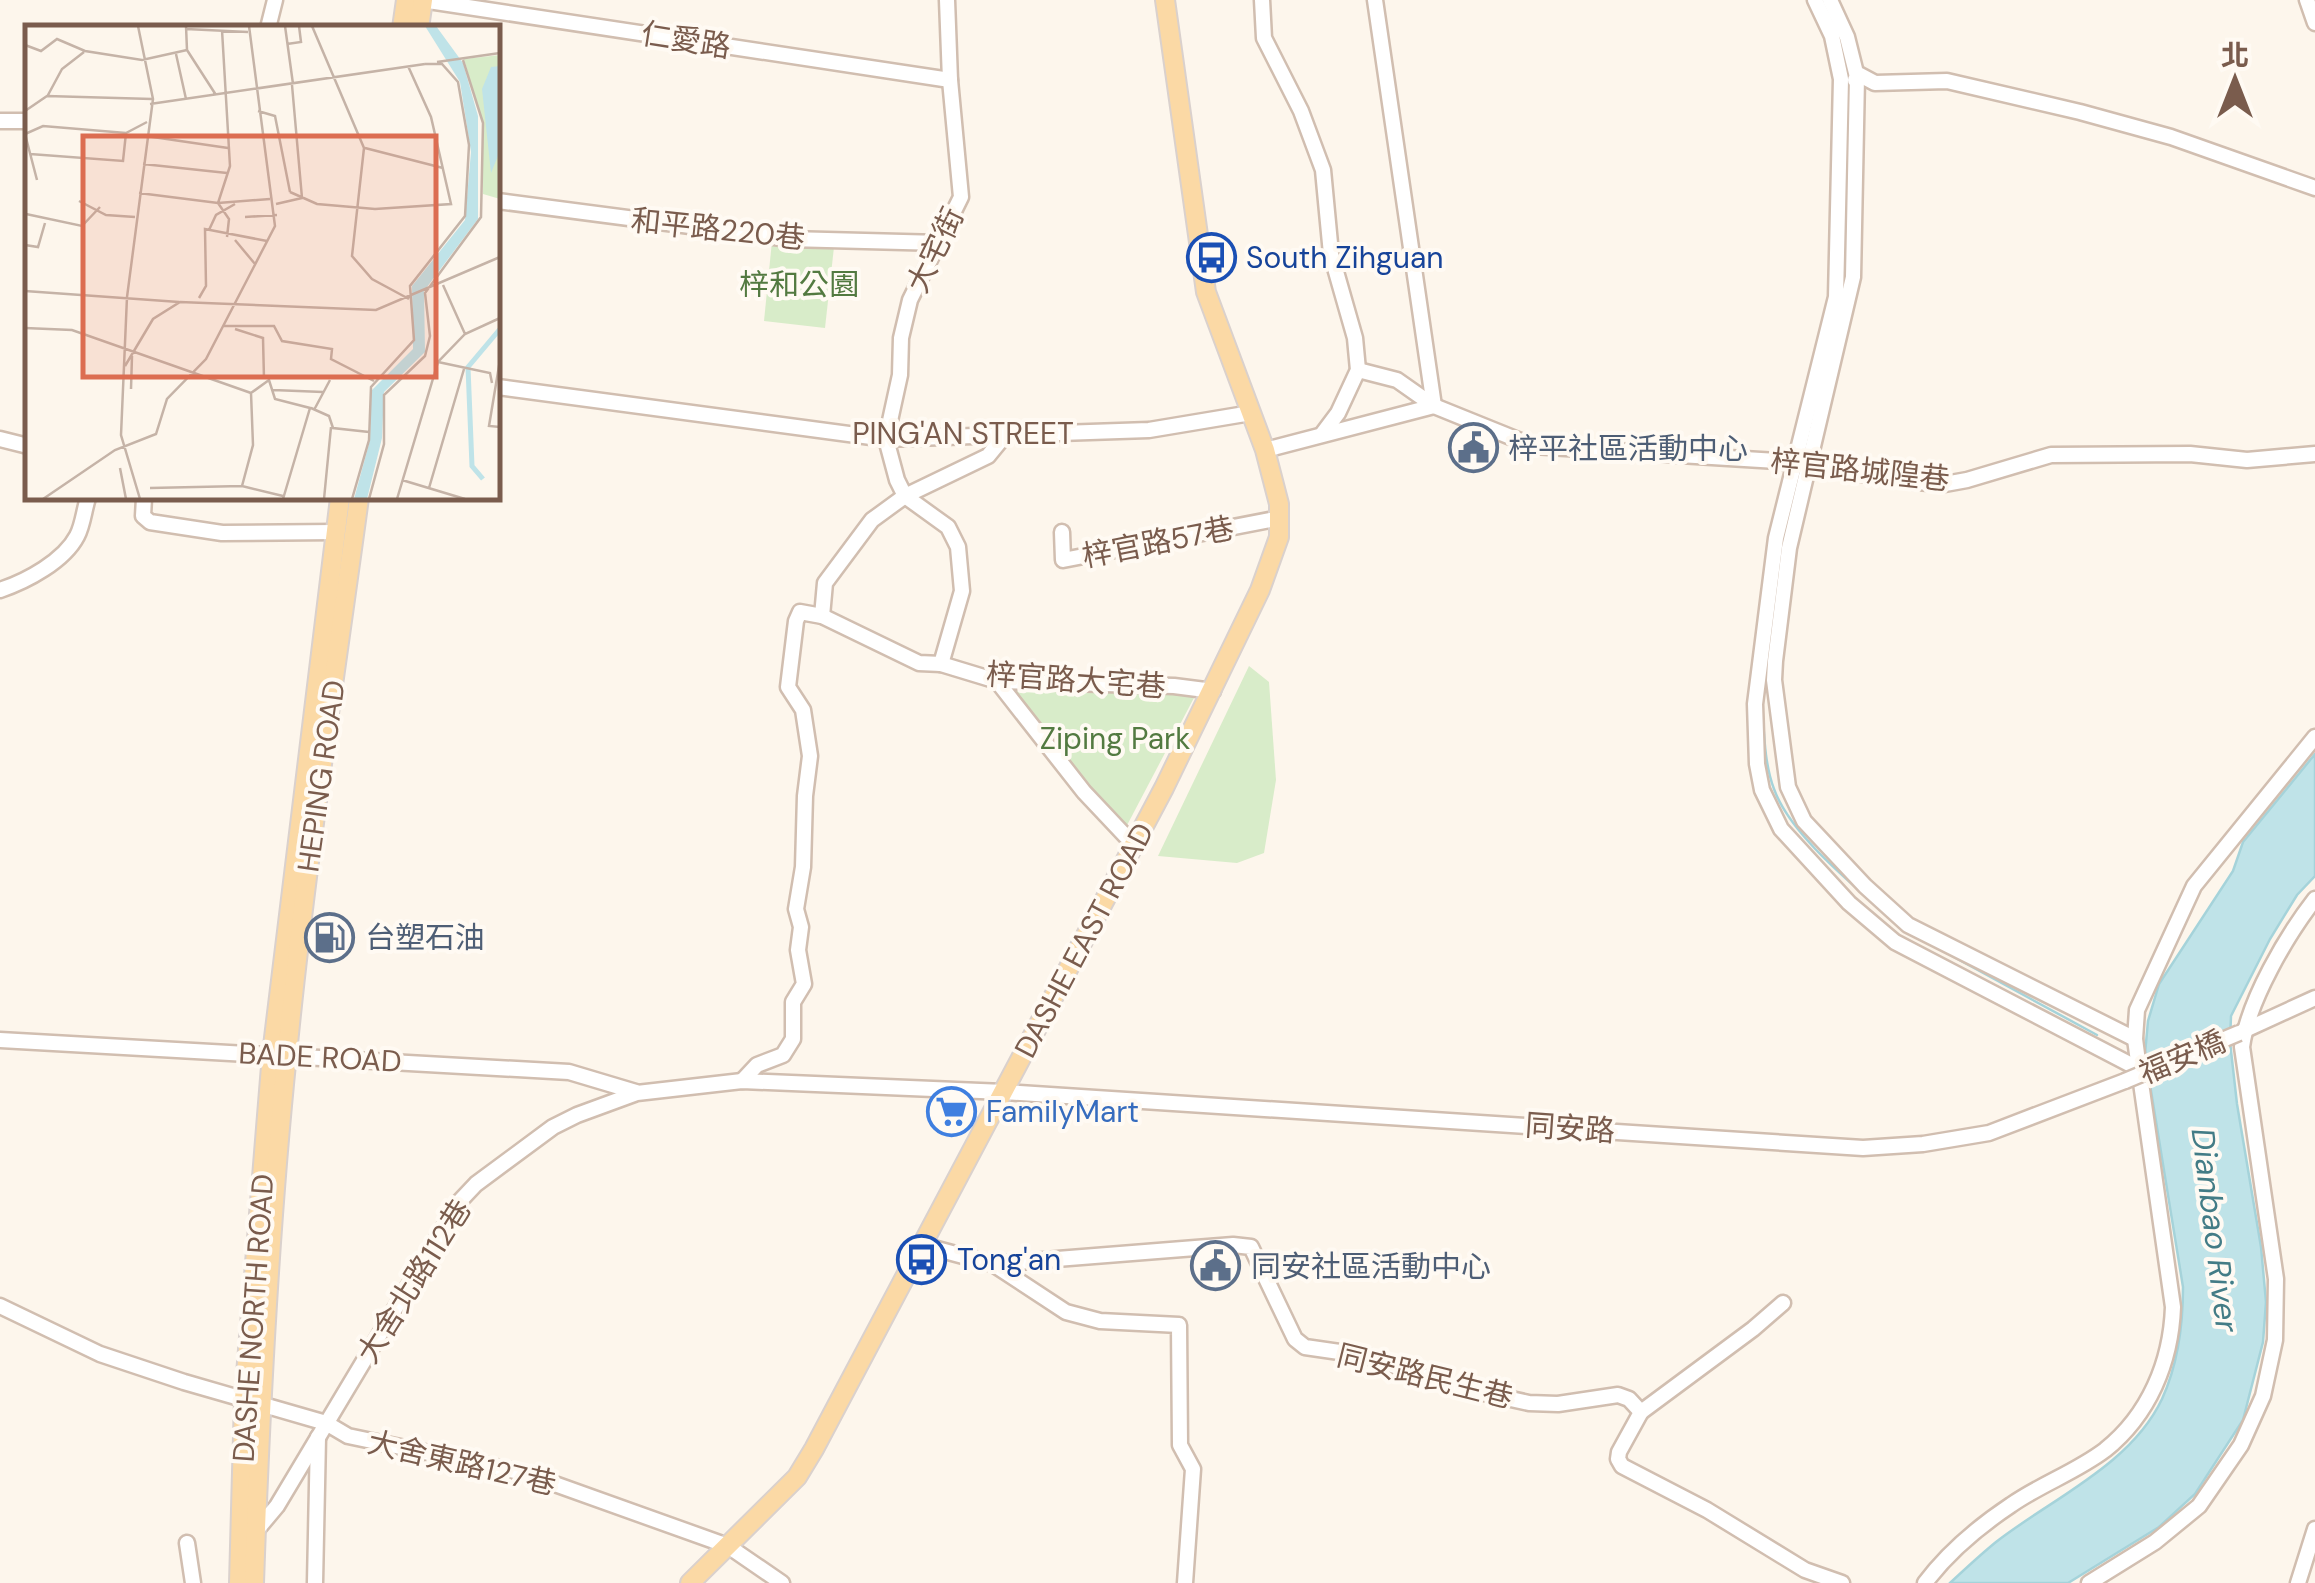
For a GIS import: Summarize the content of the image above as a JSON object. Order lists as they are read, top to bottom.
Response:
{
  "streets": {
    "main road": ["HEPING ROAD", "DASHE EAST ROAD", "DASHE NORTH ROAD"],
    "street": [
      "仁愛路",
      "和平路220巷",
      "大宅街",
      "PING'AN STREET",
      "梓官路城隍巷",
      "梓官路57巷",
      "梓官路大宅巷",
      "BADE ROAD",
      "福安橋",
      "同安路",
      "大舍北路112巷",
      "同安路民生巷",
      "大舍東路127巷"
    ]
  },
  "crossings": [
    ["仁愛路", "大宅街"],
    ["和平路220巷", "大宅街"],
    ["大宅街", "PING'AN STREET"],
    ["梓官路57巷", "DASHE EAST ROAD"],
    ["梓官路大宅巷", "DASHE EAST ROAD"],
    ["梓官路大宅巷", "大舍北路112巷"],
    ["HEPING ROAD", "BADE ROAD"],
    ["HEPING ROAD", "DASHE NORTH ROAD"],
    ["DASHE EAST ROAD", "同安路"],
    ["DASHE EAST ROAD", "大舍北路112巷"],
    ["DASHE EAST ROAD", "大舍東路127巷"],
    ["BADE ROAD", "大舍北路112巷"],
    ["BADE ROAD", "DASHE NORTH ROAD"],
    ["福安橋", "同安路"],
    ["同安路", "大舍北路112巷"],
    ["大舍北路112巷", "DASHE NORTH ROAD"],
    ["大舍北路112巷", "大舍東路127巷"],
    ["DASHE NORTH ROAD", "大舍東路127巷"]
  ],
  "water": ["Dianbao River"],
  "parks": ["梓和公園", "Ziping Park"],
  "places": {
    "bus stop": ["South Zihguan", "Tong'an"],
    "public building": ["梓平社區活動中心", "同安社區活動中心"],
    "fuel station": ["台塑石油"],
    "supermarket": ["FamilyMart"]
  },
  "north": "top"
}
